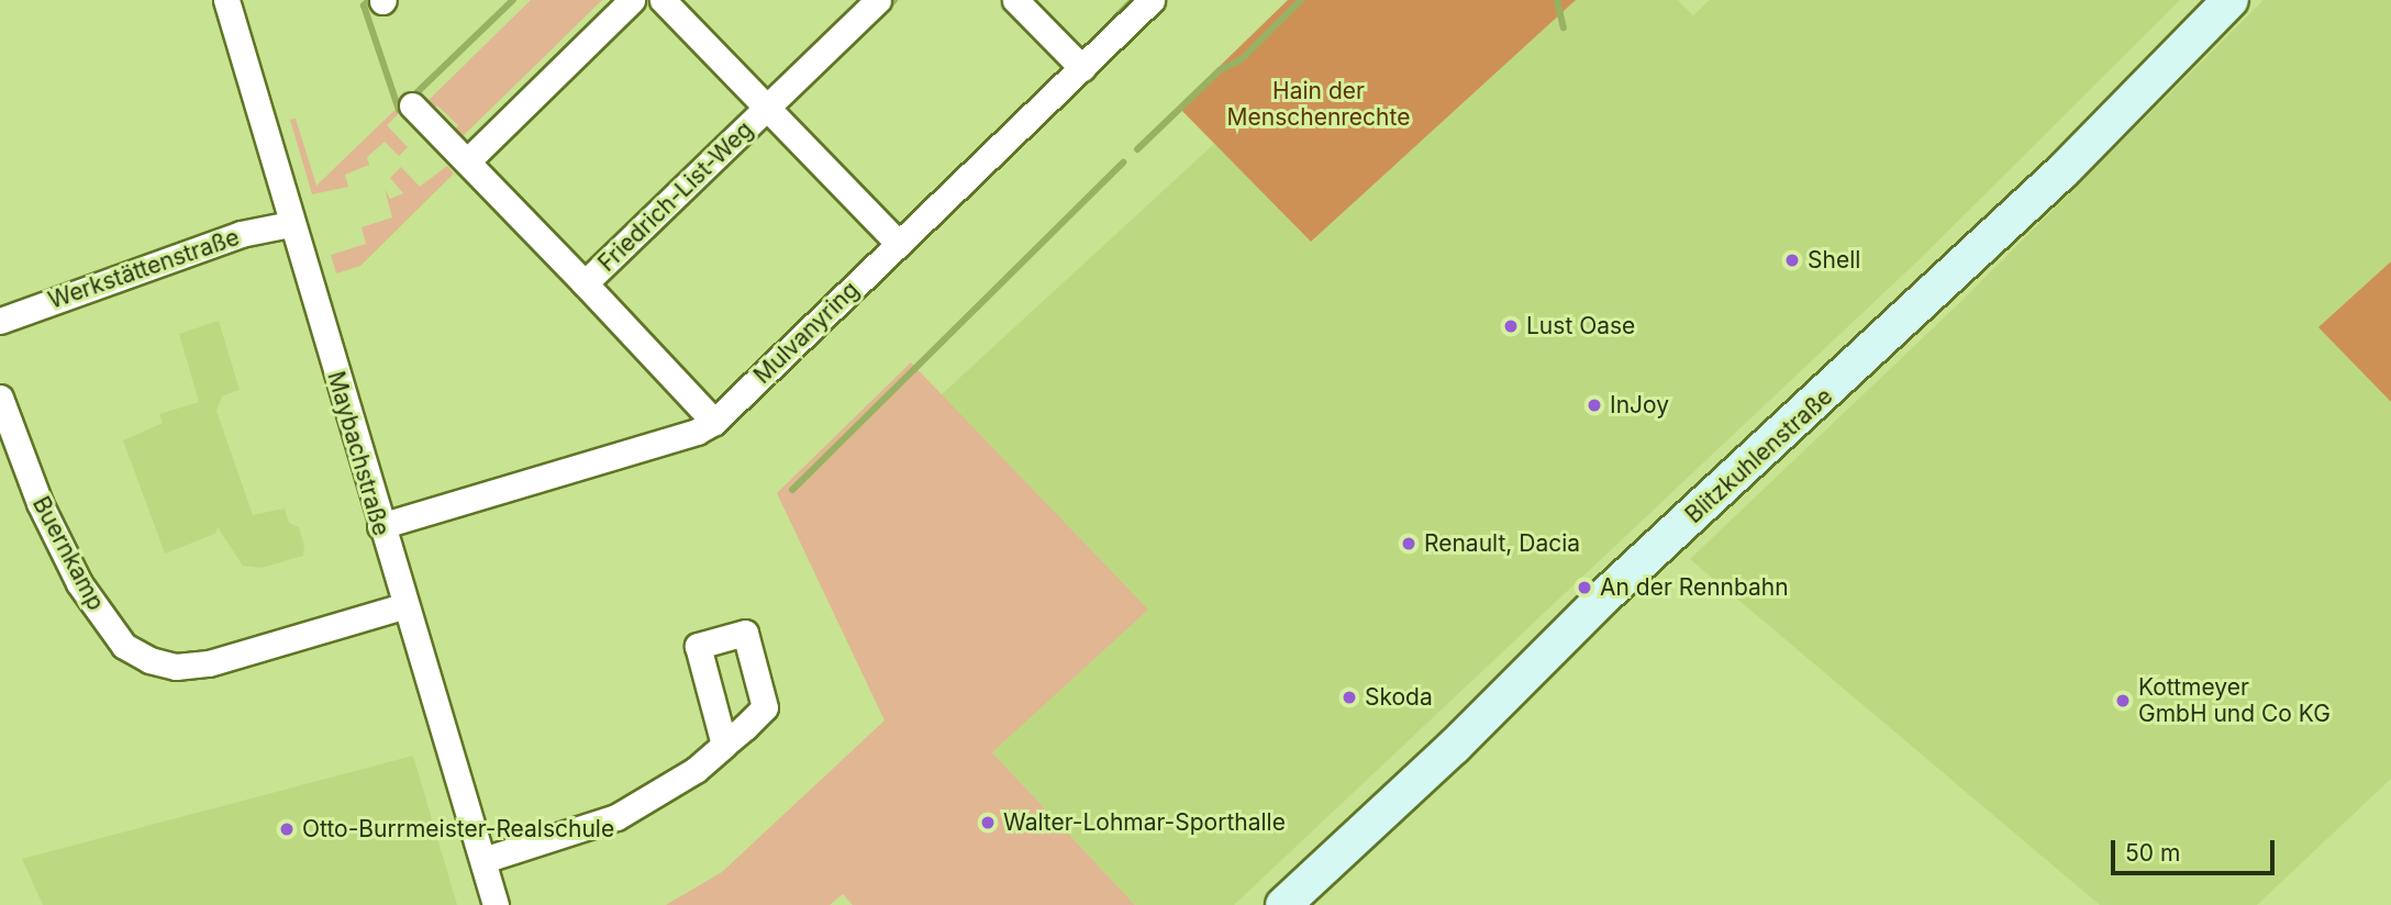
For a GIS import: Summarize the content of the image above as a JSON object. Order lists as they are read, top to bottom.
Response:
{
  "streets": {
    "main road": ["Blitzkuhlenstraße"],
    "street": [
      "Friedrich-List-Weg",
      "Werkstättenstraße",
      "Mulvanyring",
      "Maybachstraße",
      "Buernkamp"
    ]
  },
  "crossings": [
    ["Friedrich-List-Weg", "Mulvanyring"],
    ["Werkstättenstraße", "Maybachstraße"],
    ["Mulvanyring", "Maybachstraße"],
    ["Maybachstraße", "Buernkamp"]
  ],
  "parks": ["Hain der Menschenrechte"],
  "places": [
    "Shell",
    "Lust Oase",
    "InJoy",
    "Renault, Dacia",
    "An der Rennbahn",
    "Skoda",
    "Kottmeyer GmbH und Co KG",
    "Walter-Lohmar-Sporthalle",
    "Otto-Burrmeister-Realschule"
  ],
  "scale_bar": "50 m"
}
